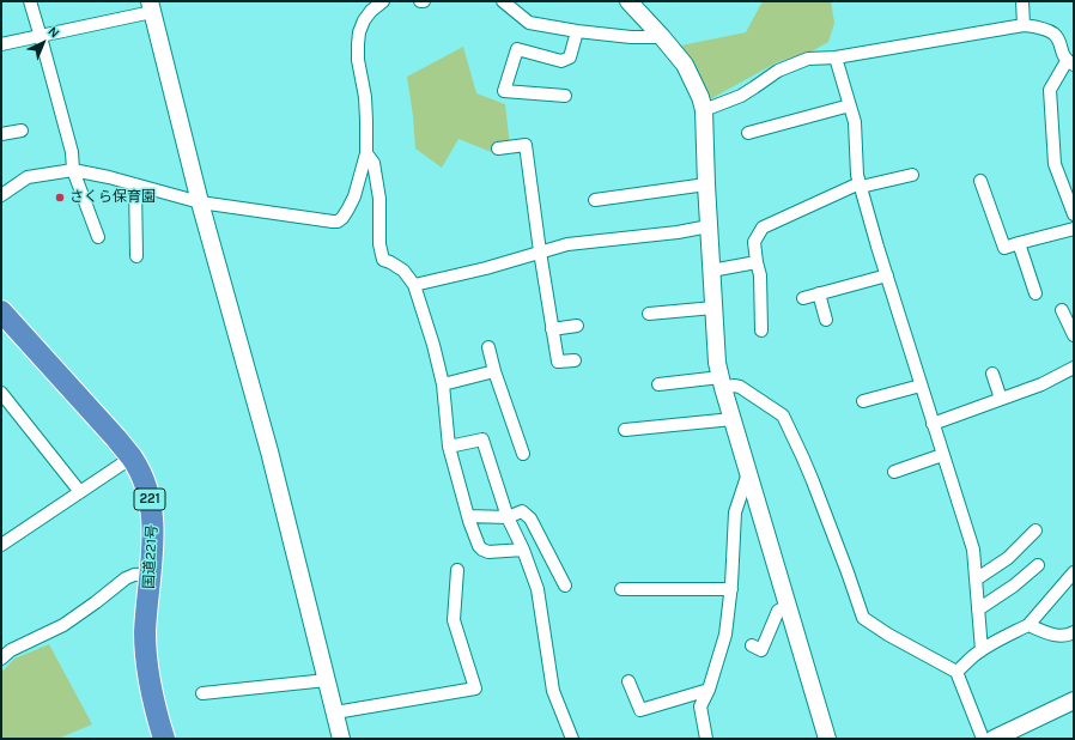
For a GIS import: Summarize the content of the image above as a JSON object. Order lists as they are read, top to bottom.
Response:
{
  "streets": {
    "highway": ["221", "国道221号"]
  },
  "places": ["さくら保育園"],
  "north": "top right"
}
